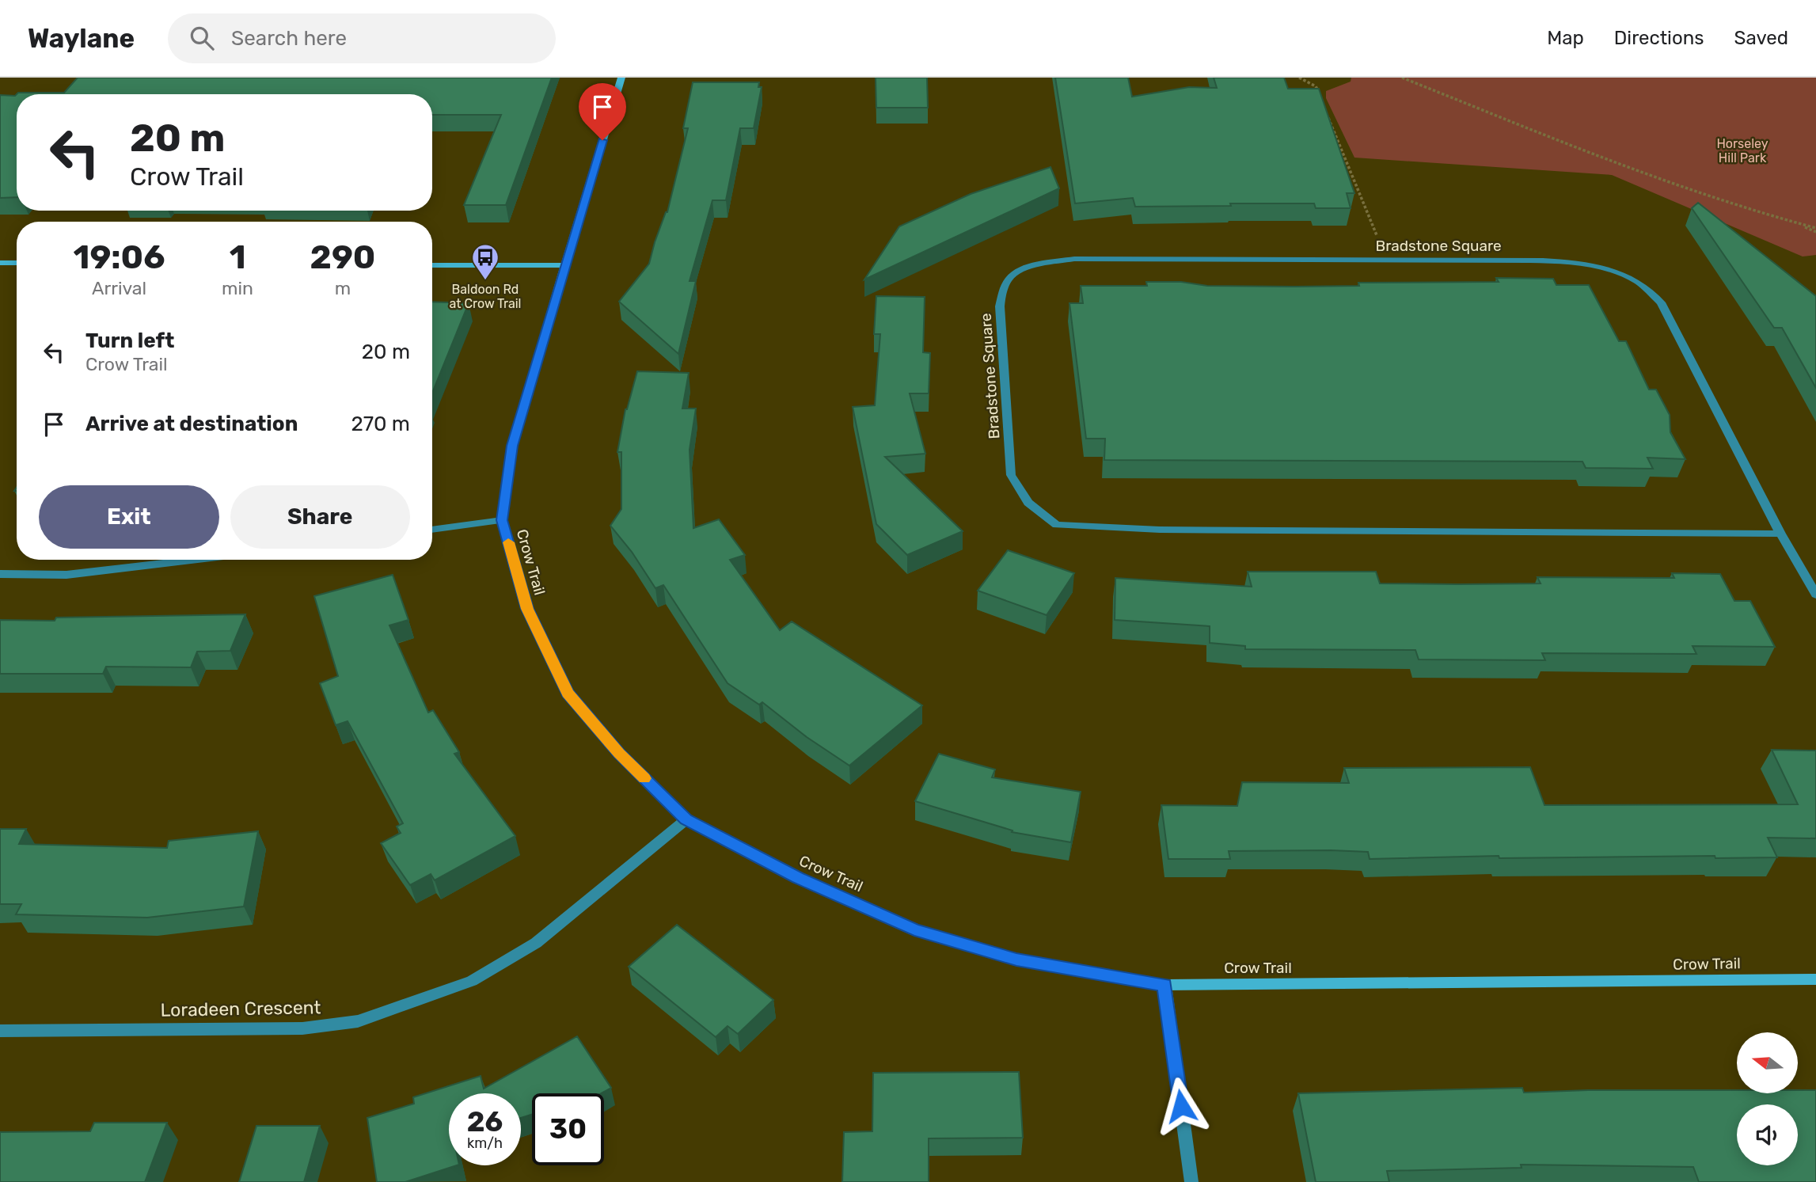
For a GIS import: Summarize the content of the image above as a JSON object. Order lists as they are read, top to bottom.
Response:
{
  "streets": {
    "street": ["Bradstone Square", "Crow Trail", "Loradeen Crescent"]
  },
  "crossings": [
    ["Crow Trail", "Loradeen Crescent"]
  ],
  "parks": ["Horseley Hill Park"],
  "places": {
    "bus stop": ["Baldoon Rd at Crow Trail"]
  },
  "north": "left",
  "page": {
    "header": "Waylane",
    "search": "Search here",
    "nav": ["Map", "Directions", "Saved"],
    "turn": ["20 m", "Crow Trail"],
    "eta": [
      "19:06",
      "Arrival",
      "1",
      "min",
      "290",
      "m"
    ],
    "list": [
      {
        "name": "Turn left",
        "note": "Crow Trail",
        "value": "20 m"
      },
      {
        "name": "Arrive at destination",
        "value": "270 m"
      }
    ],
    "buttons": ["Exit", "Share"],
    "speed": "26 km/h",
    "limit": "30"
  }
}
